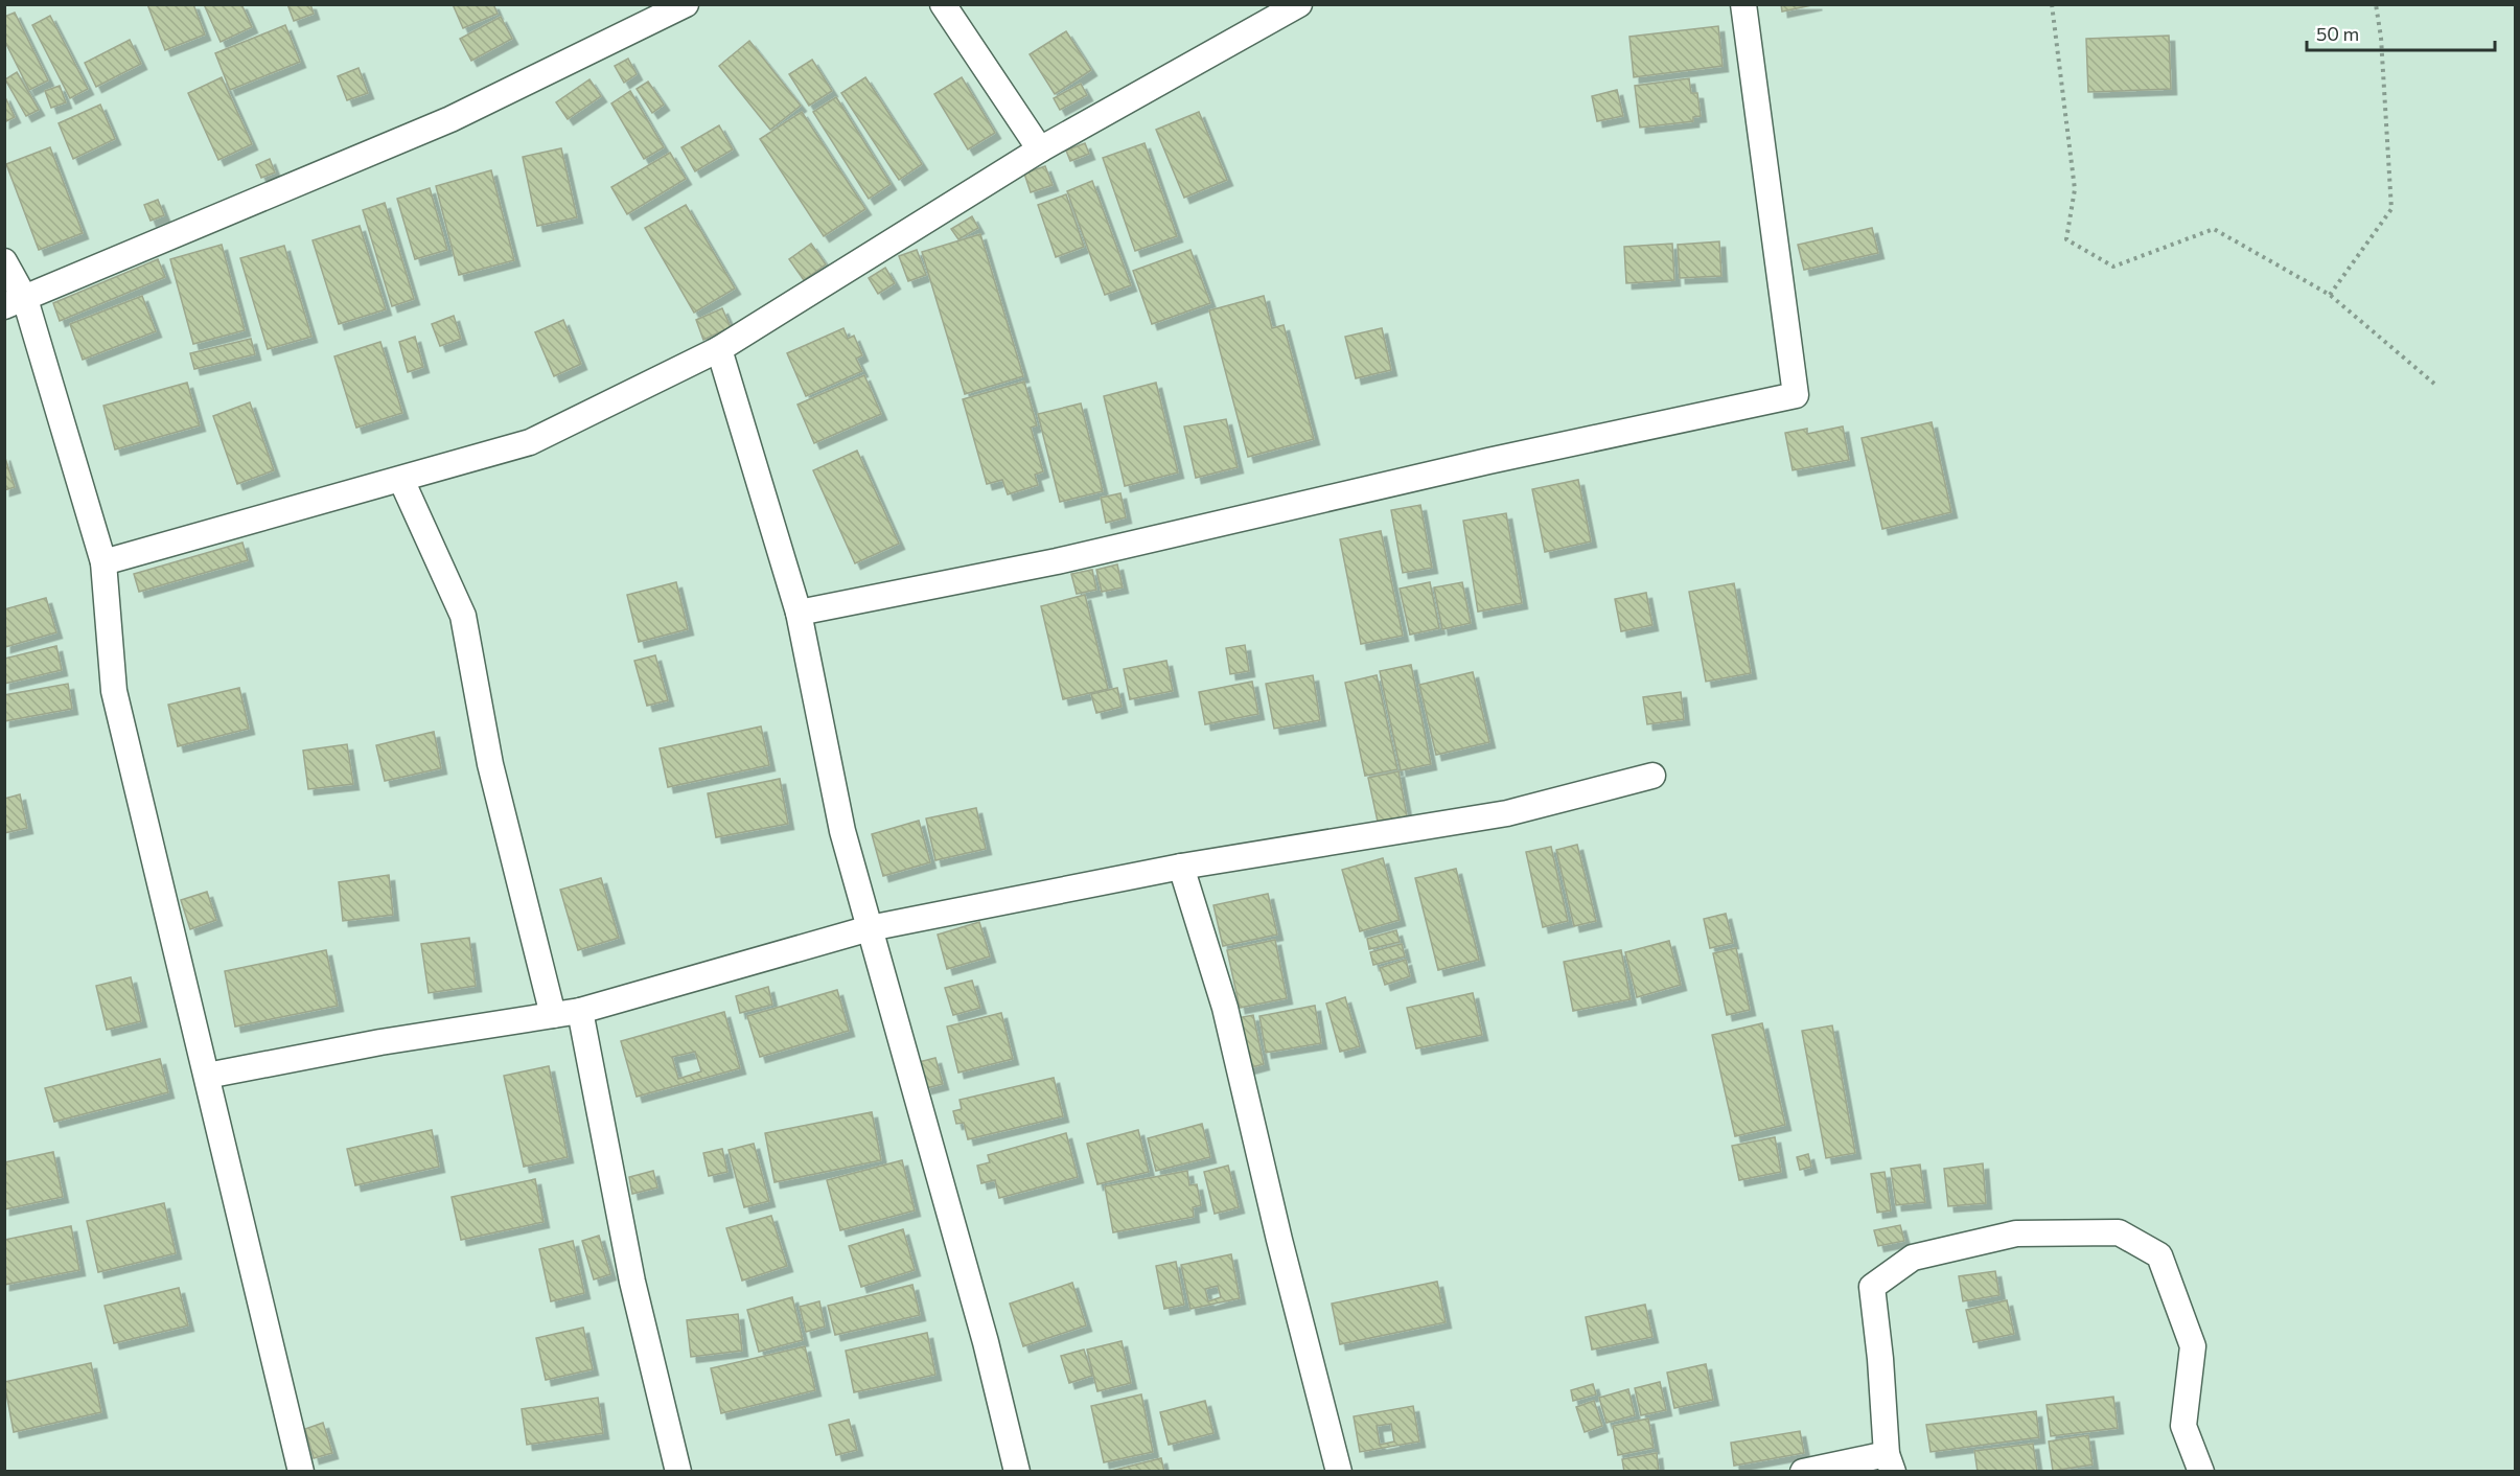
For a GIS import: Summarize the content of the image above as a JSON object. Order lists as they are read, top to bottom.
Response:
{
  "scale_bar": "50 m"
}
